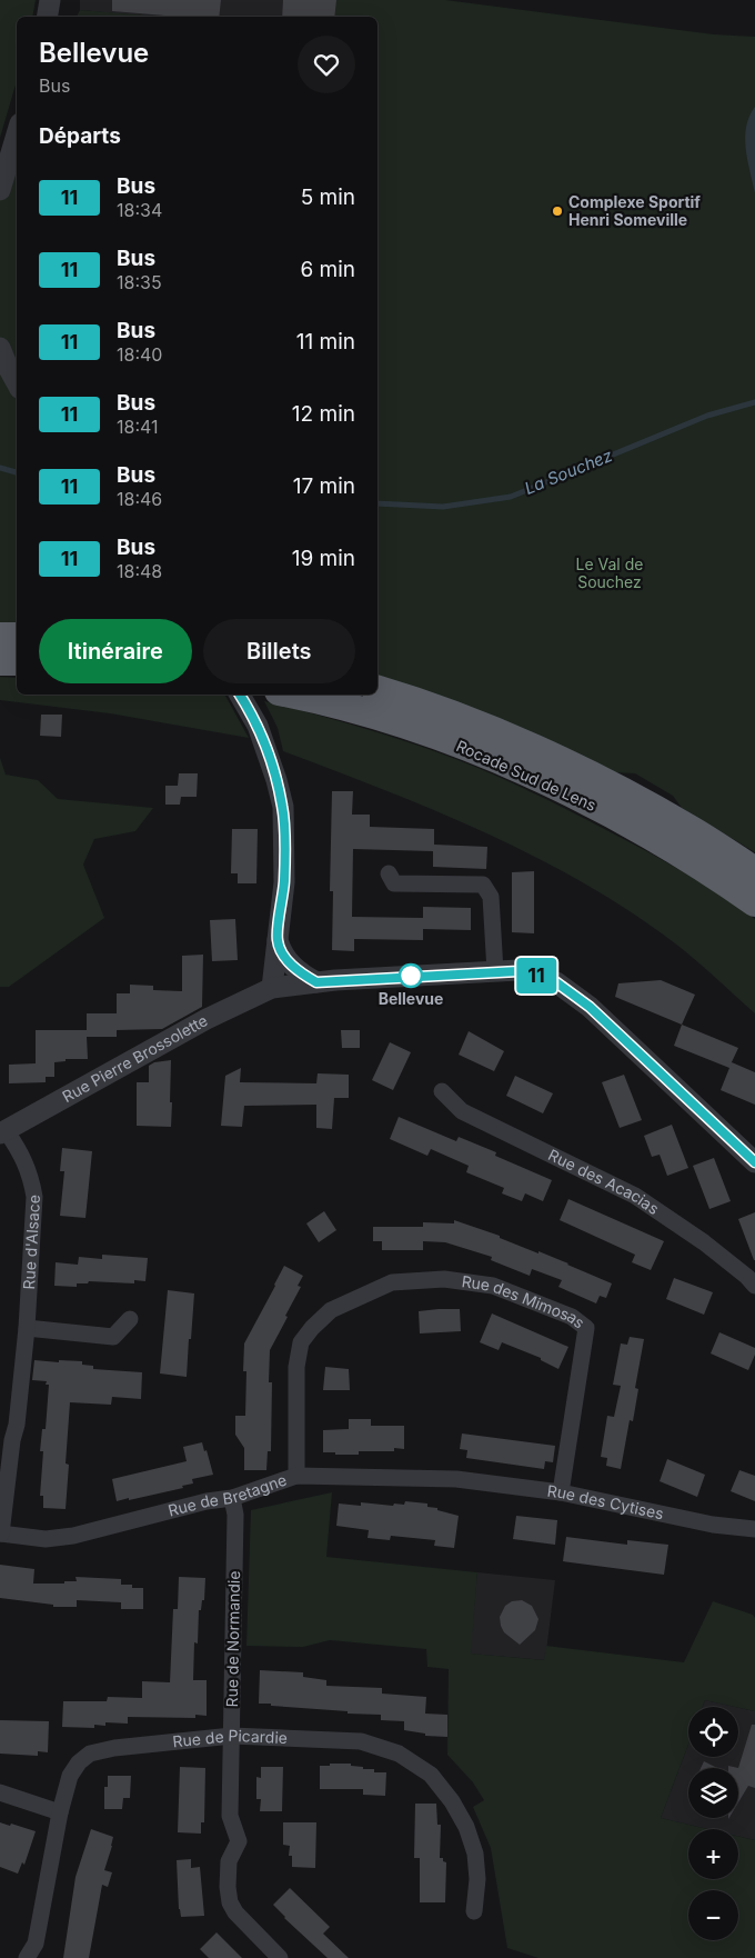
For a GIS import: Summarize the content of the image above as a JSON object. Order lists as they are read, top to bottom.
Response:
{
  "streets": {
    "highway": ["Rocade Sud de Lens"],
    "street": [
      "Rue Pierre Brossolette",
      "Rue des Acacias",
      "Rue d'Alsace",
      "Rue des Mimosas",
      "Rue de Bretagne",
      "Rue des Cytises",
      "Rue de Normandie",
      "Rue de Picardie"
    ]
  },
  "crossings": [
    ["Rue Pierre Brossolette", "Rue d'Alsace"],
    ["Rue d'Alsace", "Rue de Bretagne"],
    ["Rue des Mimosas", "Rue de Bretagne"],
    ["Rue des Mimosas", "Rue des Cytises"],
    ["Rue de Bretagne", "Rue des Cytises"],
    ["Rue de Bretagne", "Rue de Normandie"],
    ["Rue de Normandie", "Rue de Picardie"]
  ],
  "water": ["La Souchez"],
  "parks": ["Le Val de Souchez"],
  "places": ["Complexe Sportif Henri Someville", "Bellevue"],
  "lines": ["bus line 11"],
  "page": {
    "on_map": "11",
    "heading": [
      ["Bellevue", "Bus"],
      "Départs"
    ],
    "list": [
      {
        "mark": "11",
        "name": "Bus",
        "note": "18:34",
        "value": "5 min"
      },
      {
        "mark": "11",
        "name": "Bus",
        "note": "18:35",
        "value": "6 min"
      },
      {
        "mark": "11",
        "name": "Bus",
        "note": "18:40",
        "value": "11 min"
      },
      {
        "mark": "11",
        "name": "Bus",
        "note": "18:41",
        "value": "12 min"
      },
      {
        "mark": "11",
        "name": "Bus",
        "note": "18:46",
        "value": "17 min"
      },
      {
        "mark": "11",
        "name": "Bus",
        "note": "18:48",
        "value": "19 min"
      }
    ],
    "buttons": ["Itinéraire", "Billets"],
    "map_buttons": ["+", "−"]
  }
}
